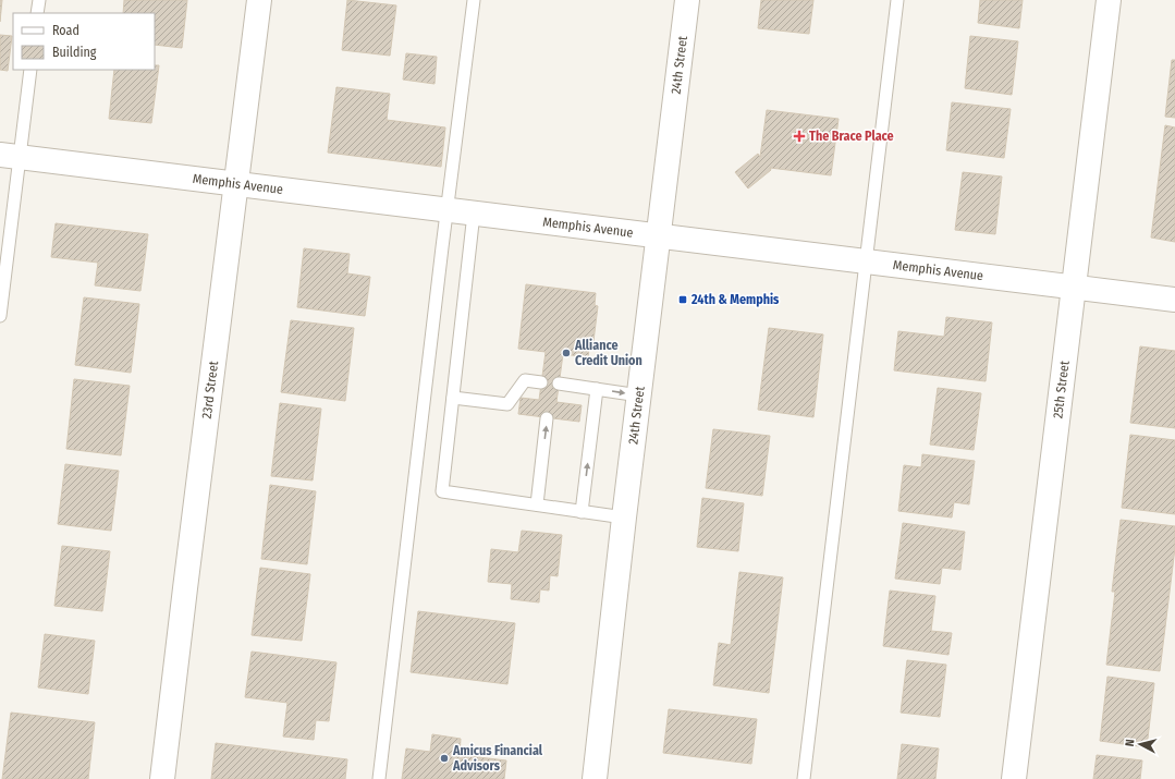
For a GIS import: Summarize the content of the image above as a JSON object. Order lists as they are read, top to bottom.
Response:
{
  "streets": {
    "street": [
      "24th Street",
      "Memphis Avenue",
      "23rd Street",
      "25th Street"
    ]
  },
  "crossings": [
    ["24th Street", "Memphis Avenue"],
    ["Memphis Avenue", "23rd Street"],
    ["Memphis Avenue", "25th Street"]
  ],
  "places": {
    "health": ["The Brace Place"],
    "transit": ["24th & Memphis"],
    "other": ["Alliance Credit Union", "Amicus Financial Advisors"]
  },
  "legend": ["Road", "Building"],
  "north": "left"
}
